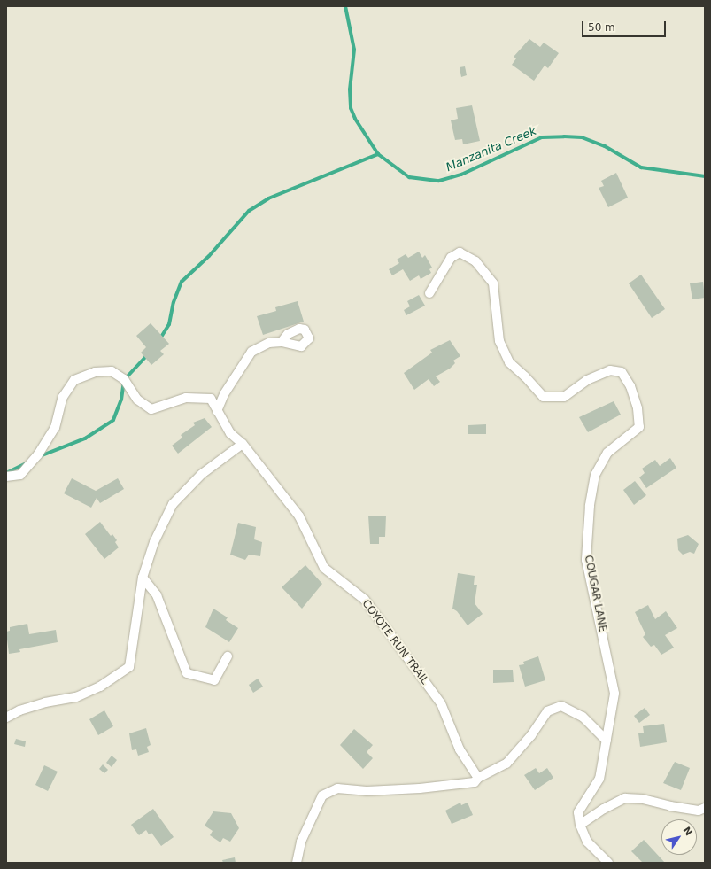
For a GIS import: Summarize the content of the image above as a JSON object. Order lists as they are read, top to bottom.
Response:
{
  "streets": {
    "street": ["COUGAR LANE", "COYOTE RUN TRAIL"]
  },
  "water": ["Manzanita Creek"],
  "scale_bar": "50 m",
  "north": "top right"
}
